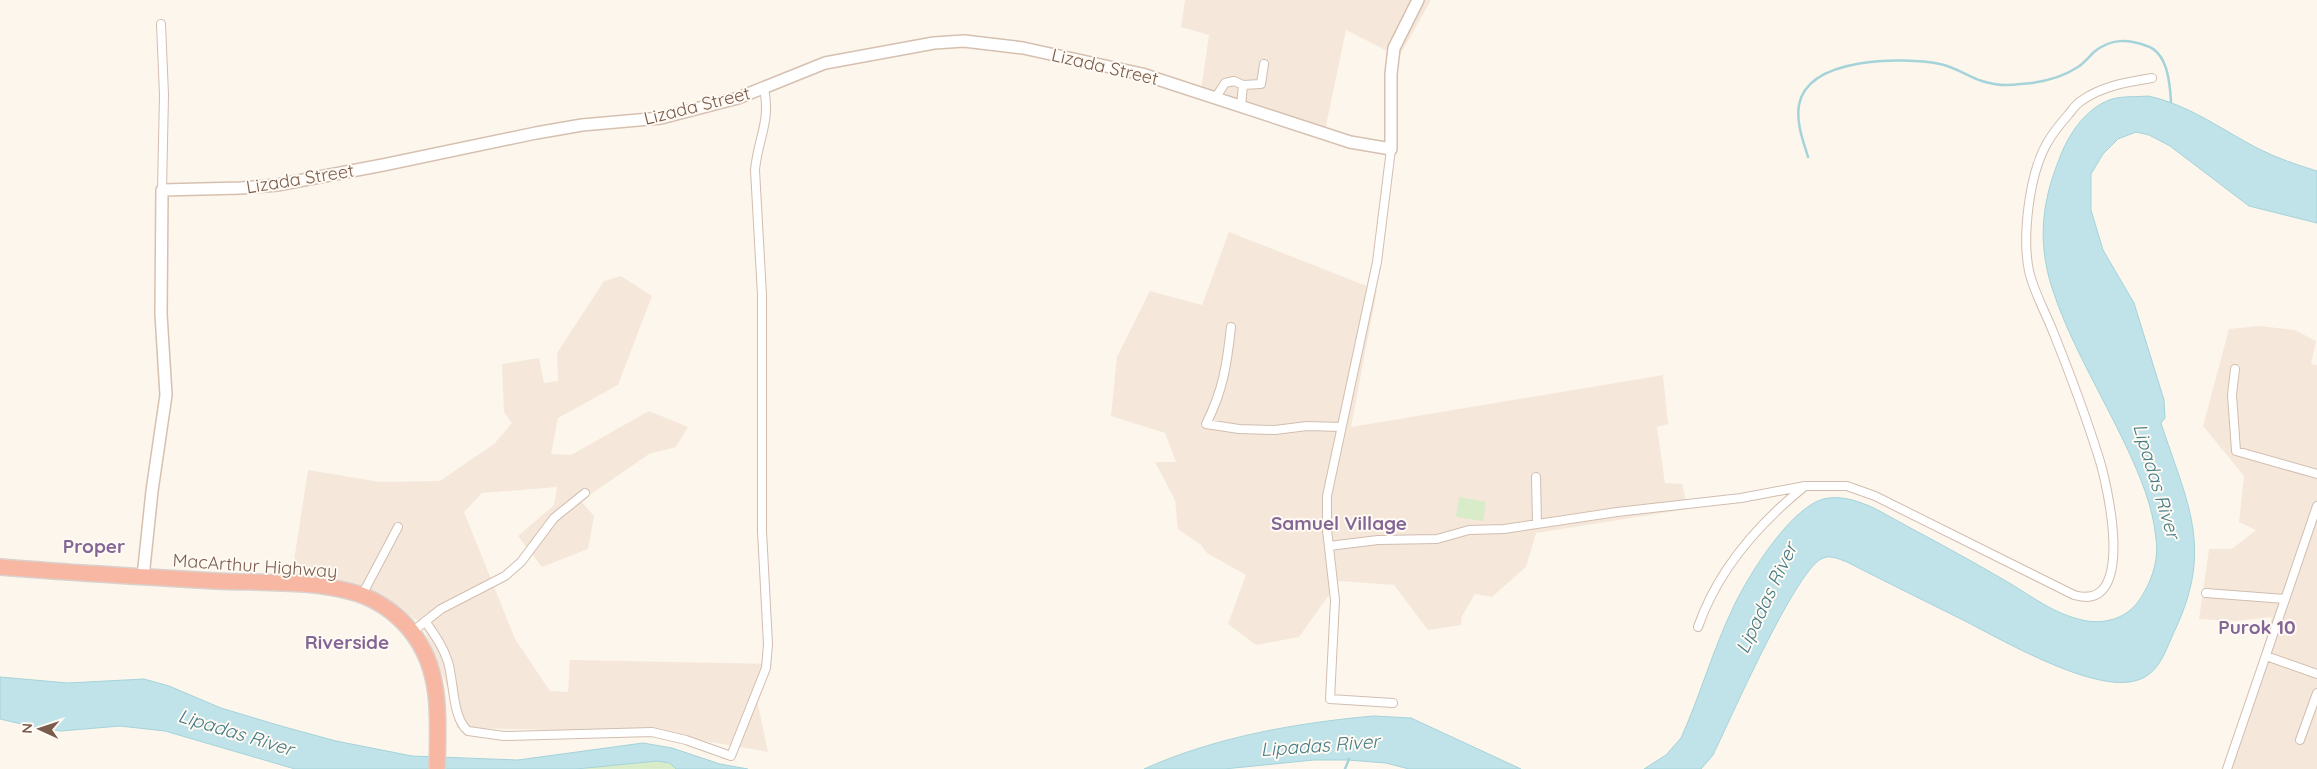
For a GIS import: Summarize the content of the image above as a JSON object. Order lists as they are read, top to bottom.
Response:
{
  "streets": {
    "highway": ["MacArthur Highway"],
    "street": ["Lizada Street"]
  },
  "districts": [
    "Samuel Village",
    "Proper",
    "Purok 10",
    "Riverside"
  ],
  "water": ["Lipadas River"],
  "north": "left"
}
